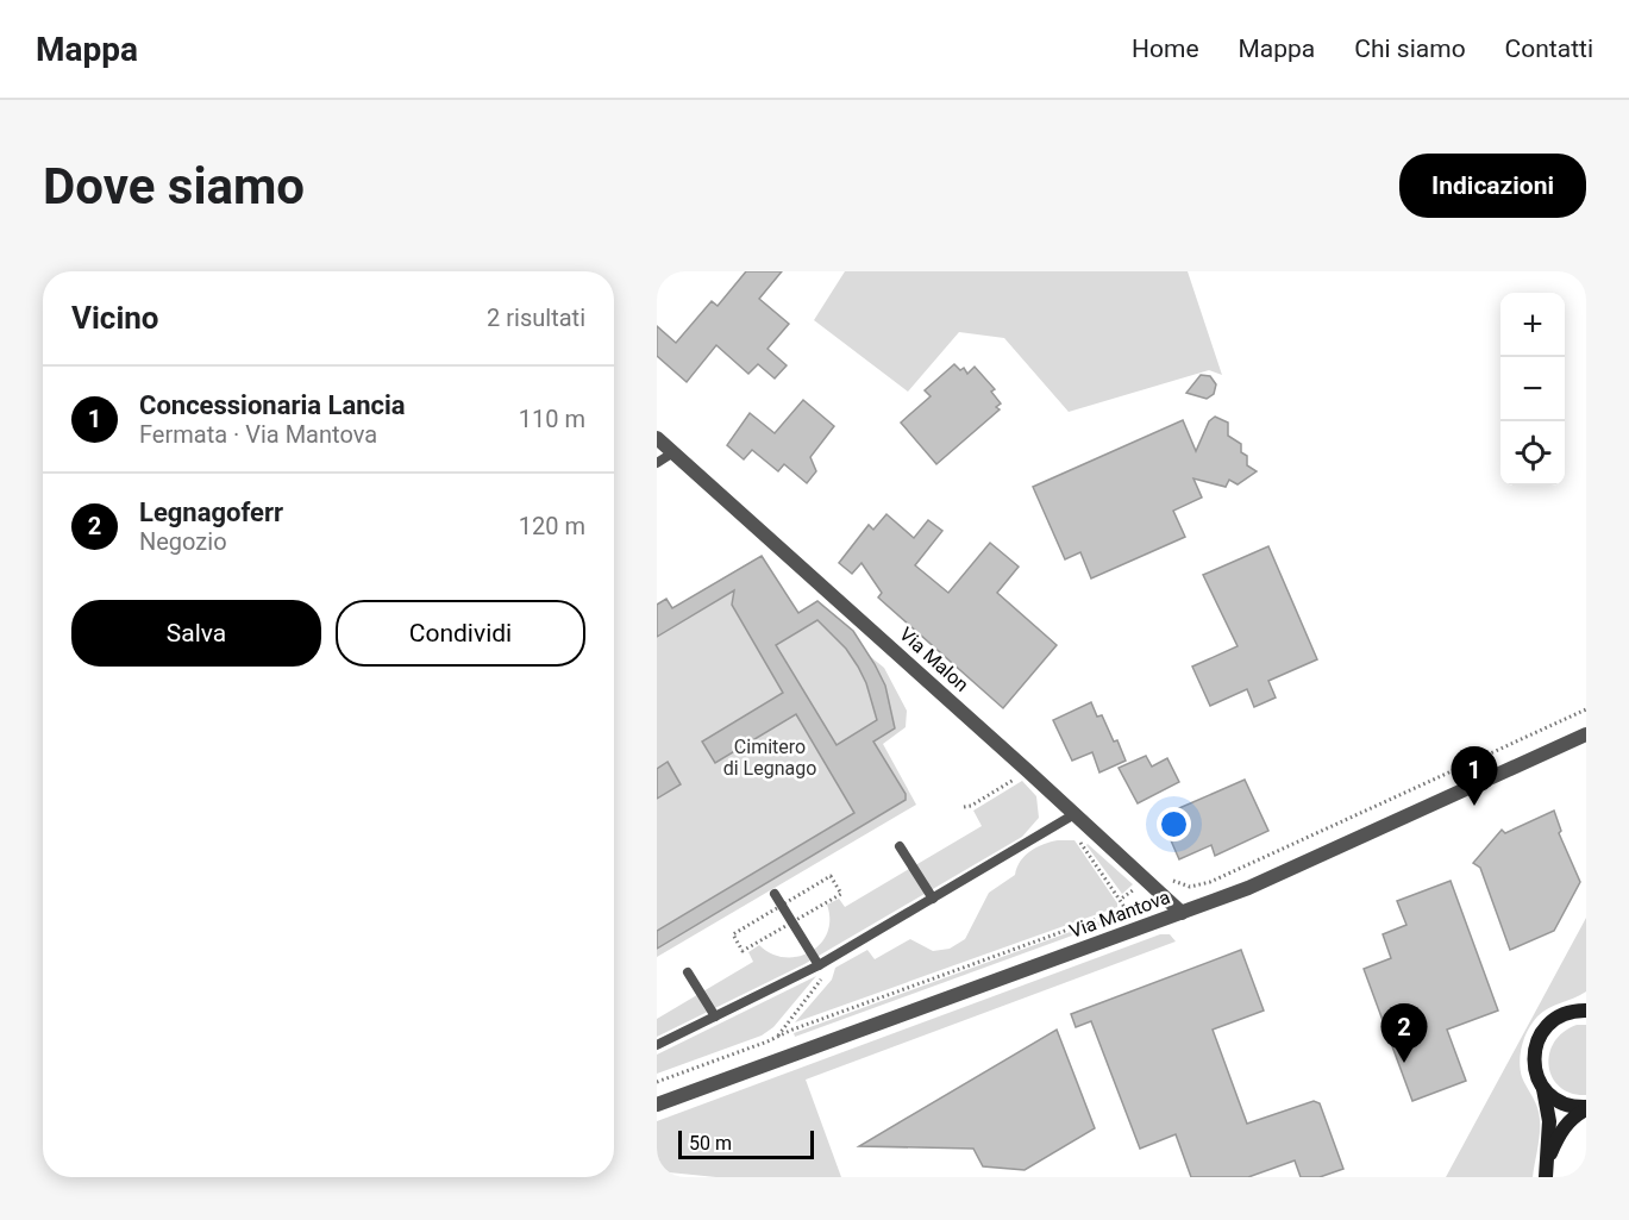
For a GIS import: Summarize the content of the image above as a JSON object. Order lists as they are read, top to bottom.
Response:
{
  "streets": {
    "street": ["Via Malon", "Via Mantova"]
  },
  "crossings": [
    ["Via Malon", "Via Mantova"]
  ],
  "parks": ["Cimitero di Legnago"],
  "scale_bar": "50 m",
  "page": {
    "header": "Mappa",
    "nav": [
      "Home",
      "Mappa",
      "Chi siamo",
      "Contatti"
    ],
    "buttons": [
      "Indicazioni",
      ["Salva", "Condividi"]
    ],
    "title": "Dove siamo",
    "heading": ["Vicino", "2 risultati"],
    "map_buttons": ["+", "−"],
    "list": [
      {
        "mark": "1",
        "name": "Concessionaria Lancia",
        "note": "Fermata · Via Mantova",
        "value": "110 m"
      },
      {
        "mark": "2",
        "name": "Legnagoferr",
        "note": "Negozio",
        "value": "120 m"
      }
    ],
    "pins": ["1", "2"],
    "scale": "50 m"
  }
}
